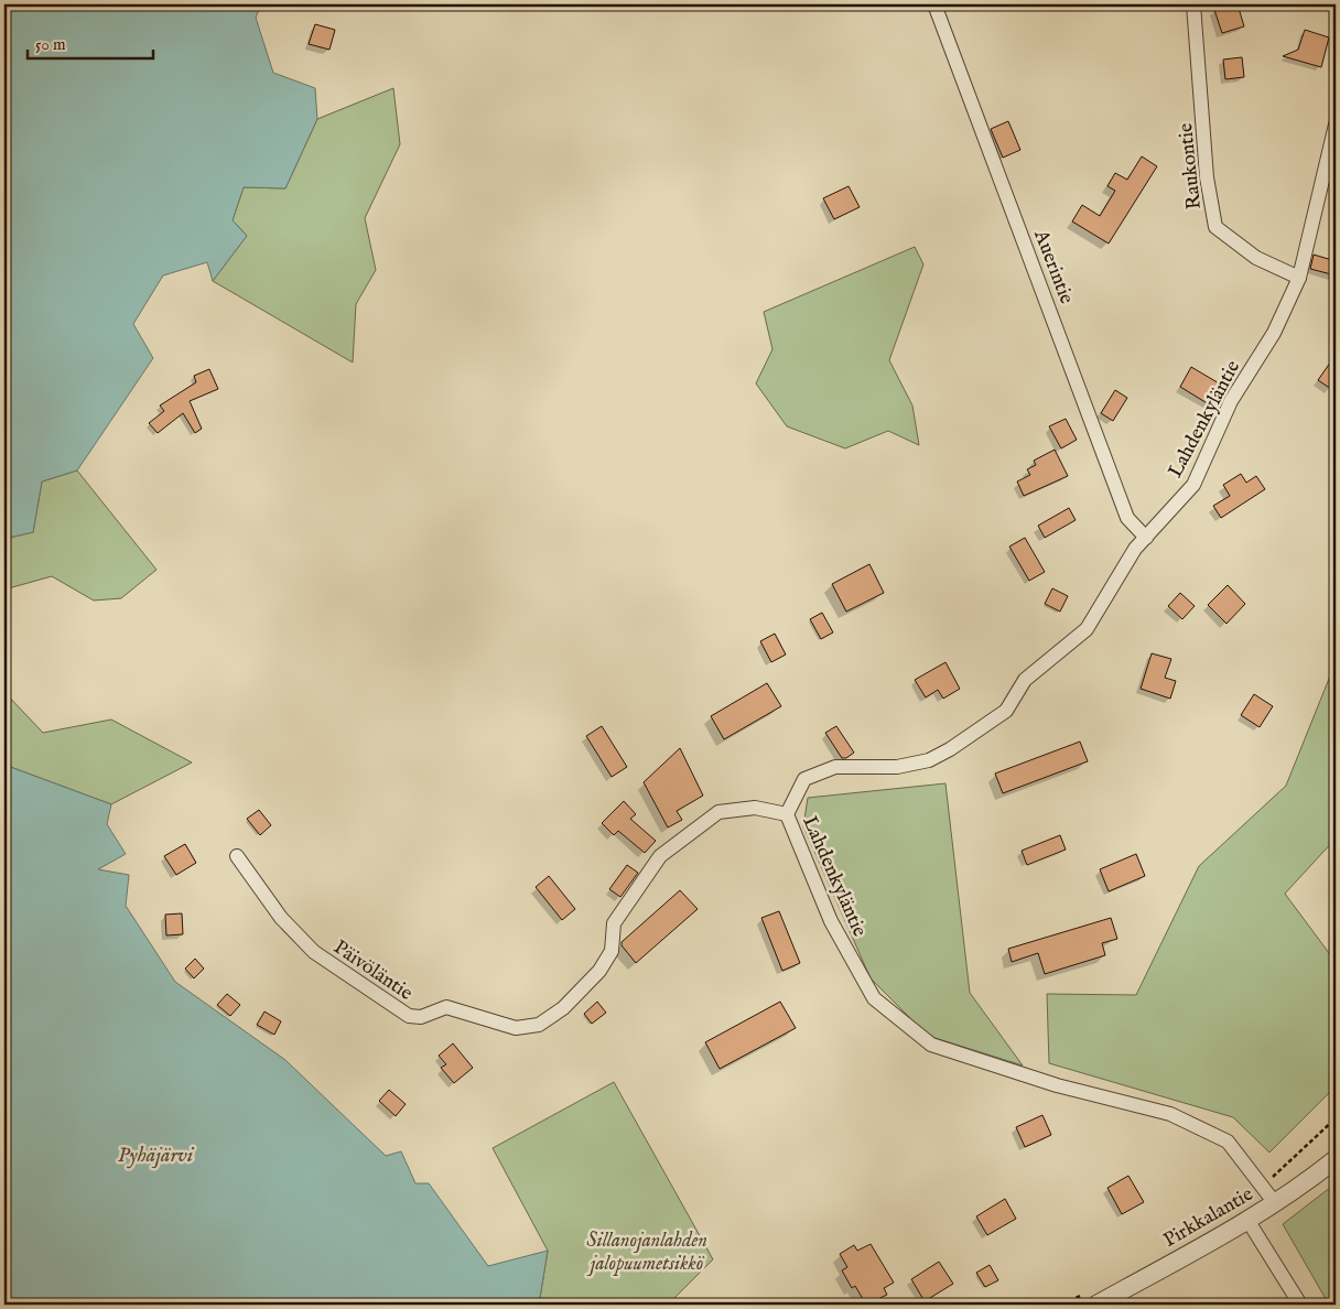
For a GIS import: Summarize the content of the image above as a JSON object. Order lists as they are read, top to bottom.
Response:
{
  "streets": {
    "street": [
      "Raukontie",
      "Auerintie",
      "Lahdenkyläntie",
      "Päivöläntie",
      "Pirkkalantie"
    ]
  },
  "crossings": [
    ["Raukontie", "Lahdenkyläntie"],
    ["Auerintie", "Lahdenkyläntie"],
    ["Lahdenkyläntie", "Päivöläntie"],
    ["Lahdenkyläntie", "Pirkkalantie"]
  ],
  "water": ["Pyhäjärvi"],
  "parks": ["Sillanojanlahden jalopuumetsikkö"],
  "scale_bar": "50 m"
}
